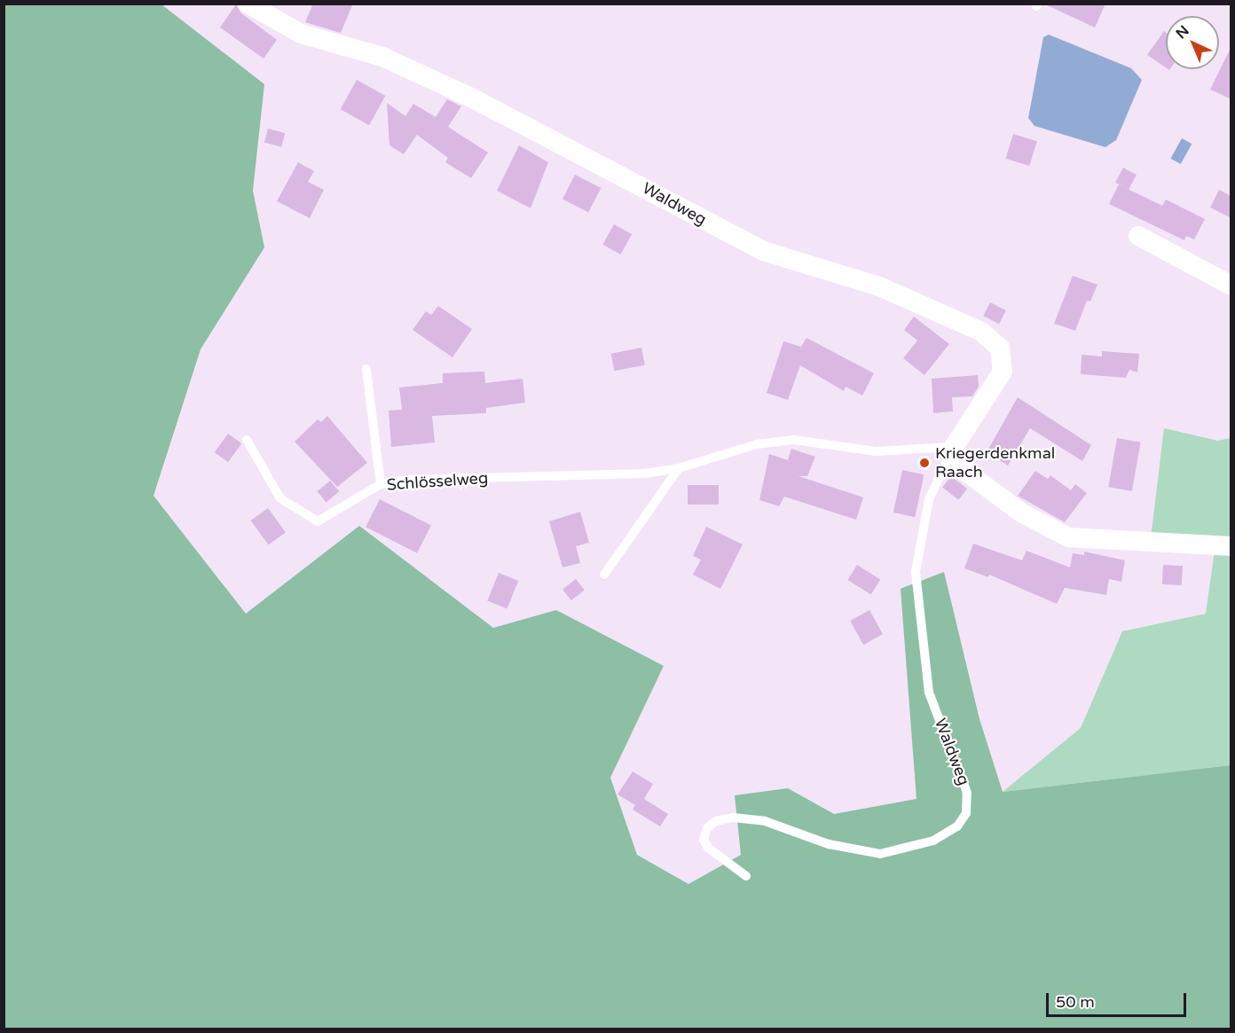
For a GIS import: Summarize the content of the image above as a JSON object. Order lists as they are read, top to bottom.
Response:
{
  "streets": {
    "street": ["Waldweg"],
    "lane": ["Schlösselweg"]
  },
  "crossings": [
    ["Waldweg", "Schlösselweg"]
  ],
  "places": ["Kriegerdenkmal Raach"],
  "scale_bar": "50 m",
  "north": "top left"
}
